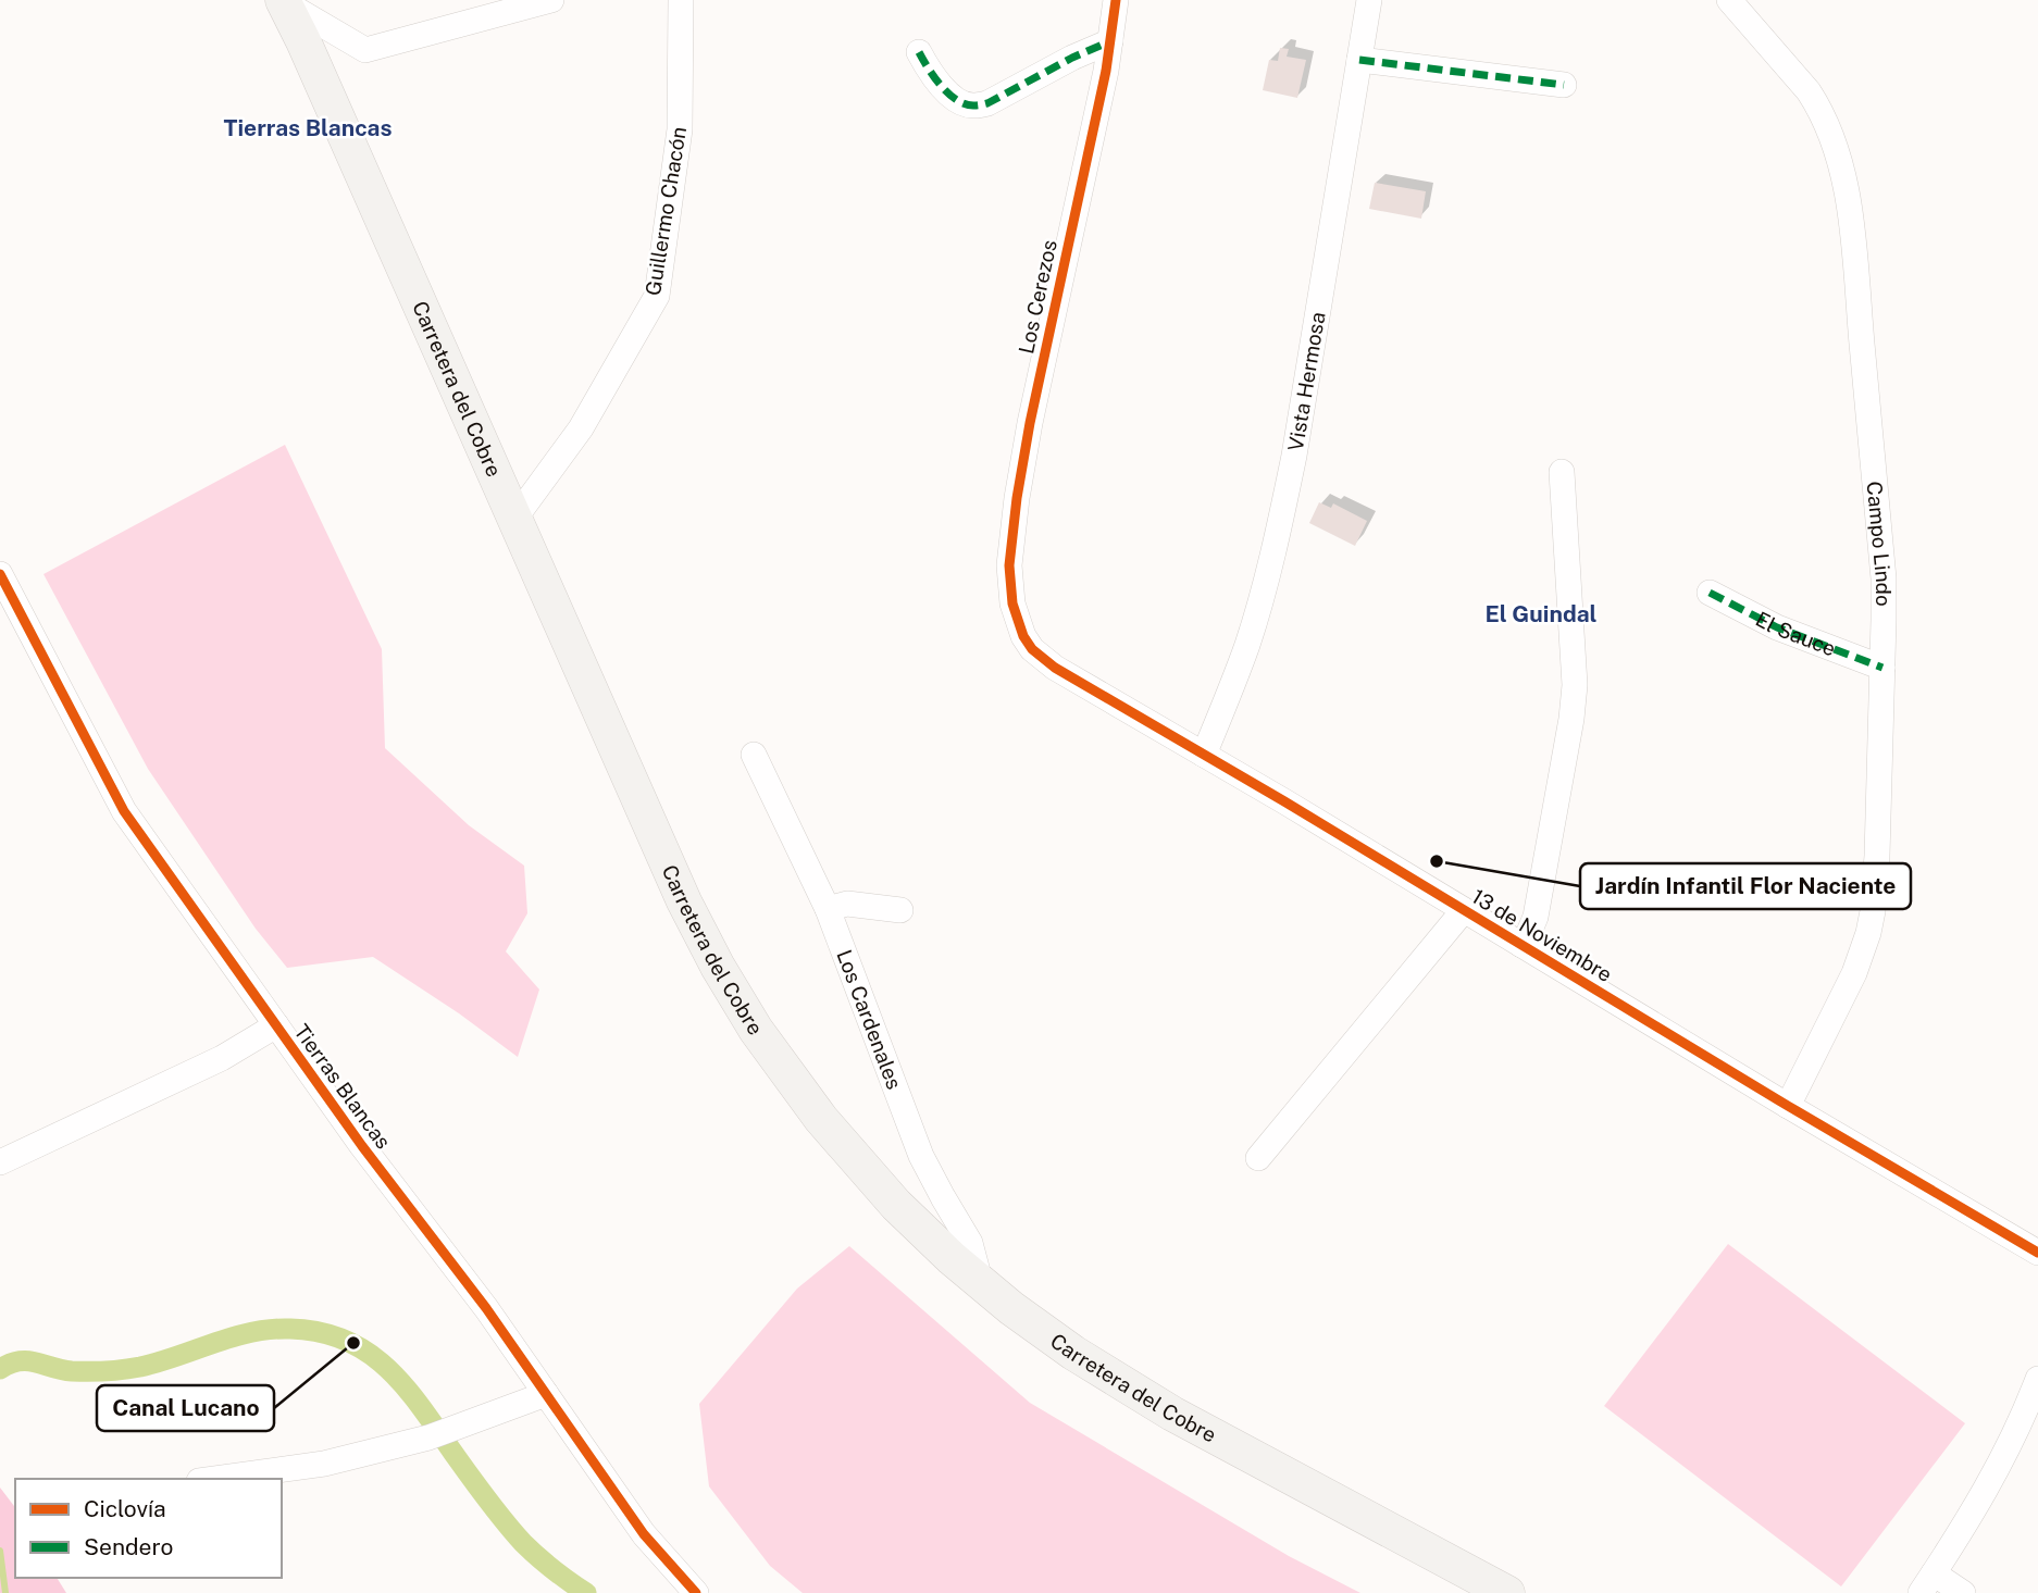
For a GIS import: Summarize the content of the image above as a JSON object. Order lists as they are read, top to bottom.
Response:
{
  "streets": {
    "main road": ["Carretera del Cobre"],
    "street": [
      "Guillermo Chacón",
      "Los Cerezos",
      "Vista Hermosa",
      "Campo Lindo",
      "El Sauce",
      "13 de Noviembre",
      "Los Cardenales",
      "Tierras Blancas"
    ]
  },
  "crossings": [
    ["Guillermo Chacón", "Carretera del Cobre"],
    ["Los Cerezos", "13 de Noviembre"],
    ["Vista Hermosa", "13 de Noviembre"],
    ["Carretera del Cobre", "Los Cardenales"],
    ["Campo Lindo", "El Sauce"],
    ["Campo Lindo", "13 de Noviembre"]
  ],
  "districts": ["Tierras Blancas", "El Guindal"],
  "places": ["Jardín Infantil Flor Naciente", "Canal Lucano"],
  "legend": ["Ciclovía", "Sendero"]
}
